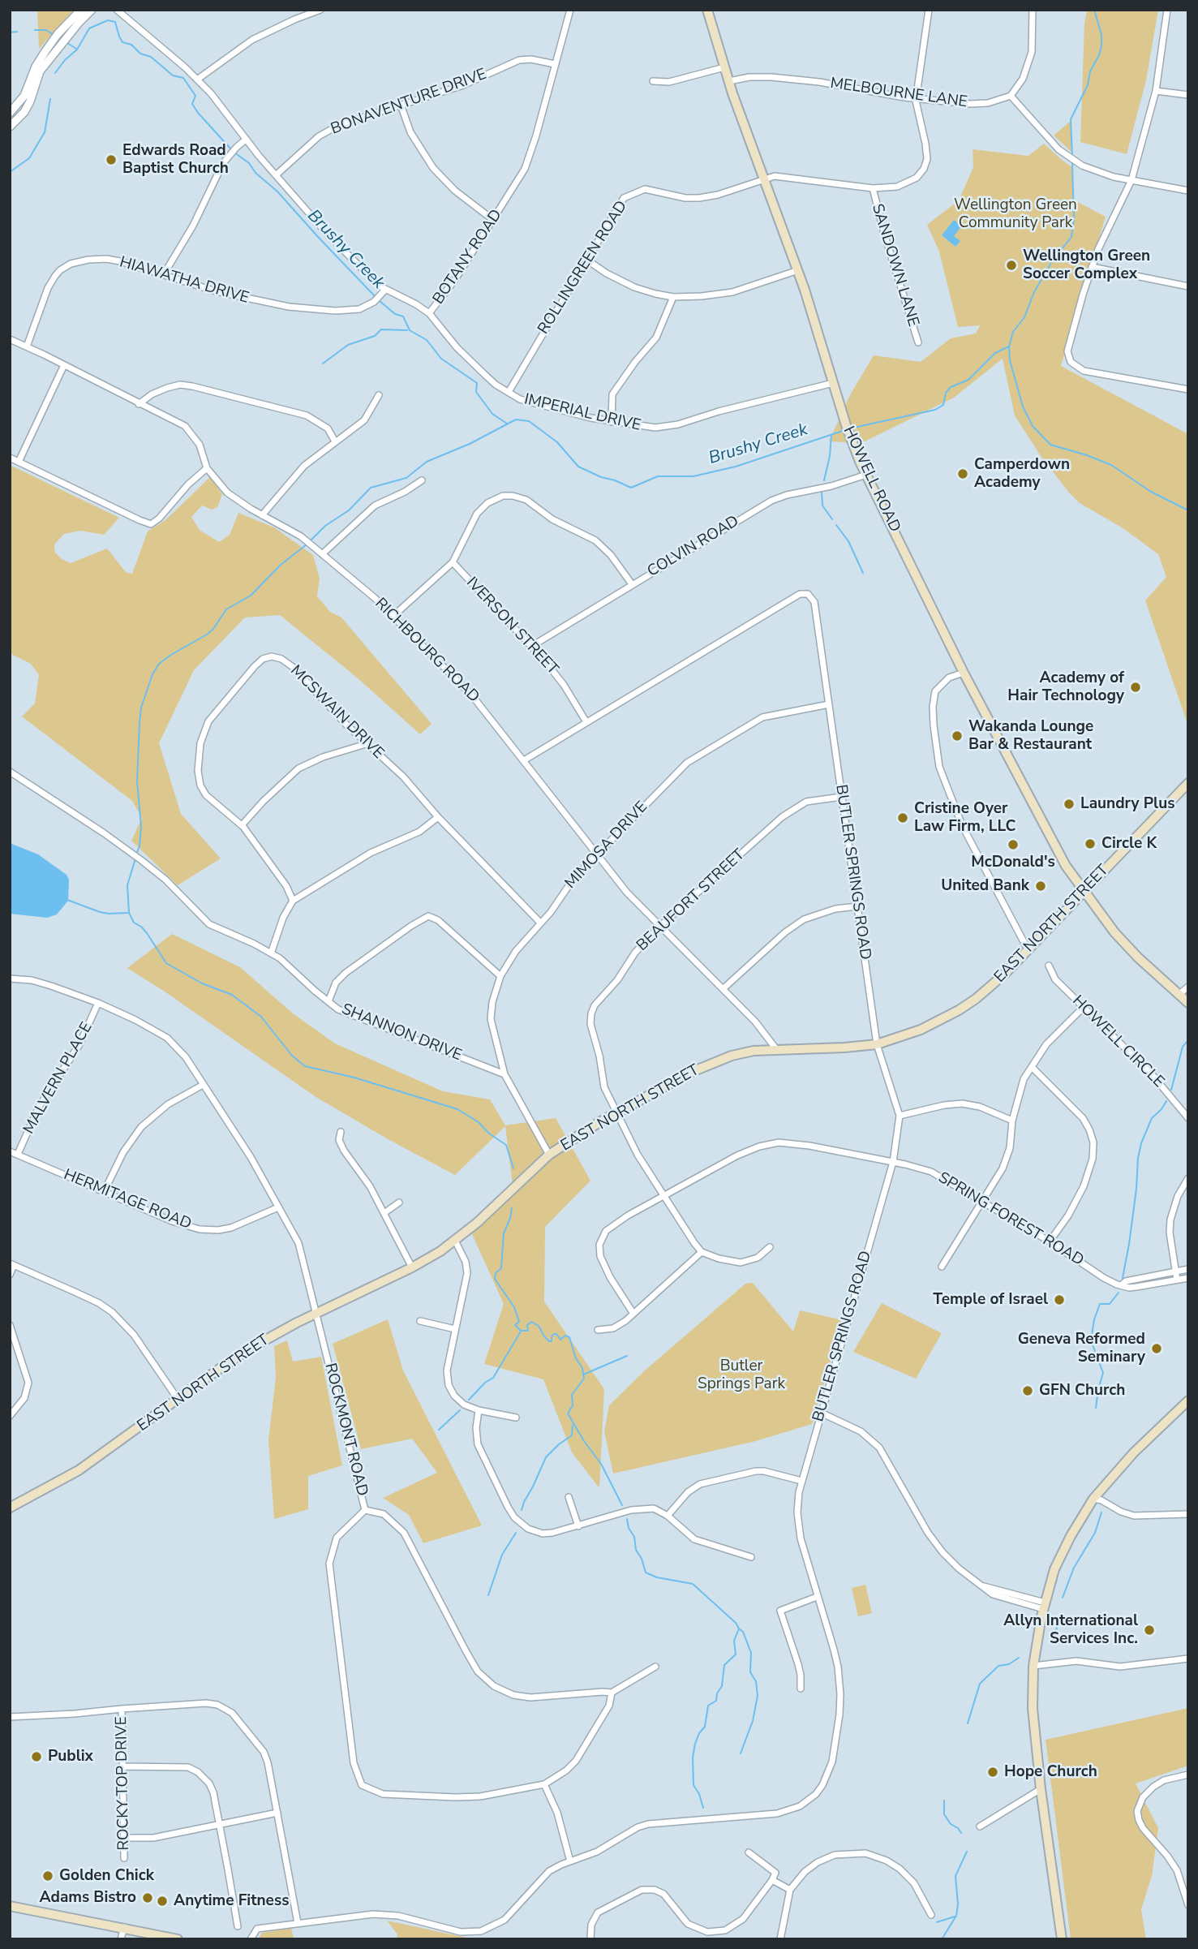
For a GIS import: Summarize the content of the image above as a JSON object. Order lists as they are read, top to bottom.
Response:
{
  "streets": {
    "main road": ["HOWELL ROAD", "EAST NORTH STREET"],
    "street": [
      "MELBOURNE LANE",
      "BONAVENTURE DRIVE",
      "BOTANY ROAD",
      "SANDOWN LANE",
      "ROLLINGREEN ROAD",
      "HIAWATHA DRIVE",
      "IMPERIAL DRIVE",
      "COLVIN ROAD",
      "IVERSON STREET",
      "RICHBOURG ROAD",
      "MCSWAIN DRIVE",
      "MIMOSA DRIVE",
      "BUTLER SPRINGS ROAD",
      "BEAUFORT STREET",
      "SHANNON DRIVE",
      "HOWELL CIRCLE",
      "MALVERN PLACE",
      "HERMITAGE ROAD",
      "SPRING FOREST ROAD",
      "ROCKMONT ROAD",
      "ROCKY TOP DRIVE"
    ]
  },
  "crossings": [
    ["MELBOURNE LANE", "ROLLINGREEN ROAD"],
    ["MELBOURNE LANE", "HOWELL ROAD"],
    ["BONAVENTURE DRIVE", "BOTANY ROAD"],
    ["BOTANY ROAD", "HIAWATHA DRIVE"],
    ["BOTANY ROAD", "IMPERIAL DRIVE"],
    ["SANDOWN LANE", "ROLLINGREEN ROAD"],
    ["ROLLINGREEN ROAD", "IMPERIAL DRIVE"],
    ["ROLLINGREEN ROAD", "HOWELL ROAD"],
    ["HIAWATHA DRIVE", "RICHBOURG ROAD"],
    ["IMPERIAL DRIVE", "HOWELL ROAD"],
    ["HOWELL ROAD", "COLVIN ROAD"],
    ["HOWELL ROAD", "EAST NORTH STREET"],
    ["COLVIN ROAD", "IVERSON STREET"],
    ["IVERSON STREET", "BUTLER SPRINGS ROAD"],
    ["RICHBOURG ROAD", "MIMOSA DRIVE"],
    ["RICHBOURG ROAD", "BUTLER SPRINGS ROAD"],
    ["RICHBOURG ROAD", "BEAUFORT STREET"],
    ["RICHBOURG ROAD", "EAST NORTH STREET"],
    ["MCSWAIN DRIVE", "MIMOSA DRIVE"],
    ["MIMOSA DRIVE", "BUTLER SPRINGS ROAD"],
    ["MIMOSA DRIVE", "SHANNON DRIVE"],
    ["BUTLER SPRINGS ROAD", "BEAUFORT STREET"],
    ["BUTLER SPRINGS ROAD", "EAST NORTH STREET"],
    ["BUTLER SPRINGS ROAD", "SPRING FOREST ROAD"],
    ["BEAUFORT STREET", "EAST NORTH STREET"],
    ["BEAUFORT STREET", "SPRING FOREST ROAD"],
    ["EAST NORTH STREET", "ROCKMONT ROAD"],
    ["MALVERN PLACE", "HERMITAGE ROAD"],
    ["MALVERN PLACE", "ROCKMONT ROAD"],
    ["HERMITAGE ROAD", "ROCKMONT ROAD"]
  ],
  "water": ["Brushy Creek"],
  "parks": ["Wellington Green Community Park", "Butler Springs Park"],
  "places": [
    "Edwards Road Baptist Church",
    "Wellington Green Soccer Complex",
    "Camperdown Academy",
    "Academy of Hair Technology",
    "Wakanda Lounge Bar & Restaurant",
    "Laundry Plus",
    "Cristine Oyer Law Firm, LLC",
    "Circle K",
    "McDonald's",
    "United Bank",
    "Temple of Israel",
    "Geneva Reformed Seminary",
    "GFN Church",
    "Allyn International Services Inc.",
    "Publix",
    "Hope Church",
    "Golden Chick",
    "Adams Bistro",
    "Anytime Fitness"
  ]
}
